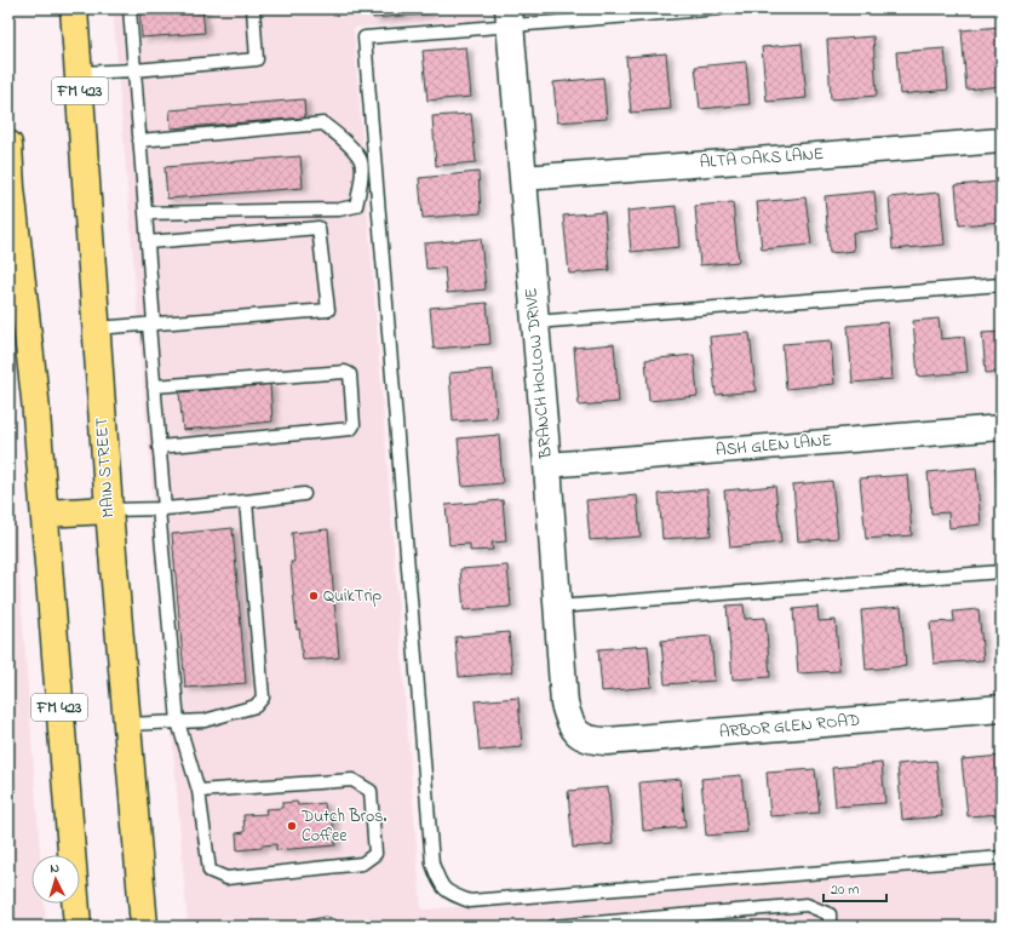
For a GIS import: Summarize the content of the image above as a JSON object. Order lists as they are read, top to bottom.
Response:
{
  "streets": {
    "main road": ["FM 423", "MAIN STREET"],
    "street": [
      "ALTA OAKS LANE",
      "BRANCH HOLLOW DRIVE",
      "ASH GLEN LANE",
      "ARBOR GLEN ROAD"
    ]
  },
  "crossings": [
    ["ALTA OAKS LANE", "BRANCH HOLLOW DRIVE"],
    ["BRANCH HOLLOW DRIVE", "ASH GLEN LANE"],
    ["BRANCH HOLLOW DRIVE", "ARBOR GLEN ROAD"]
  ],
  "places": ["QuikTrip", "Dutch Bros. Coffee"],
  "scale_bar": "20 m",
  "north": "top"
}
